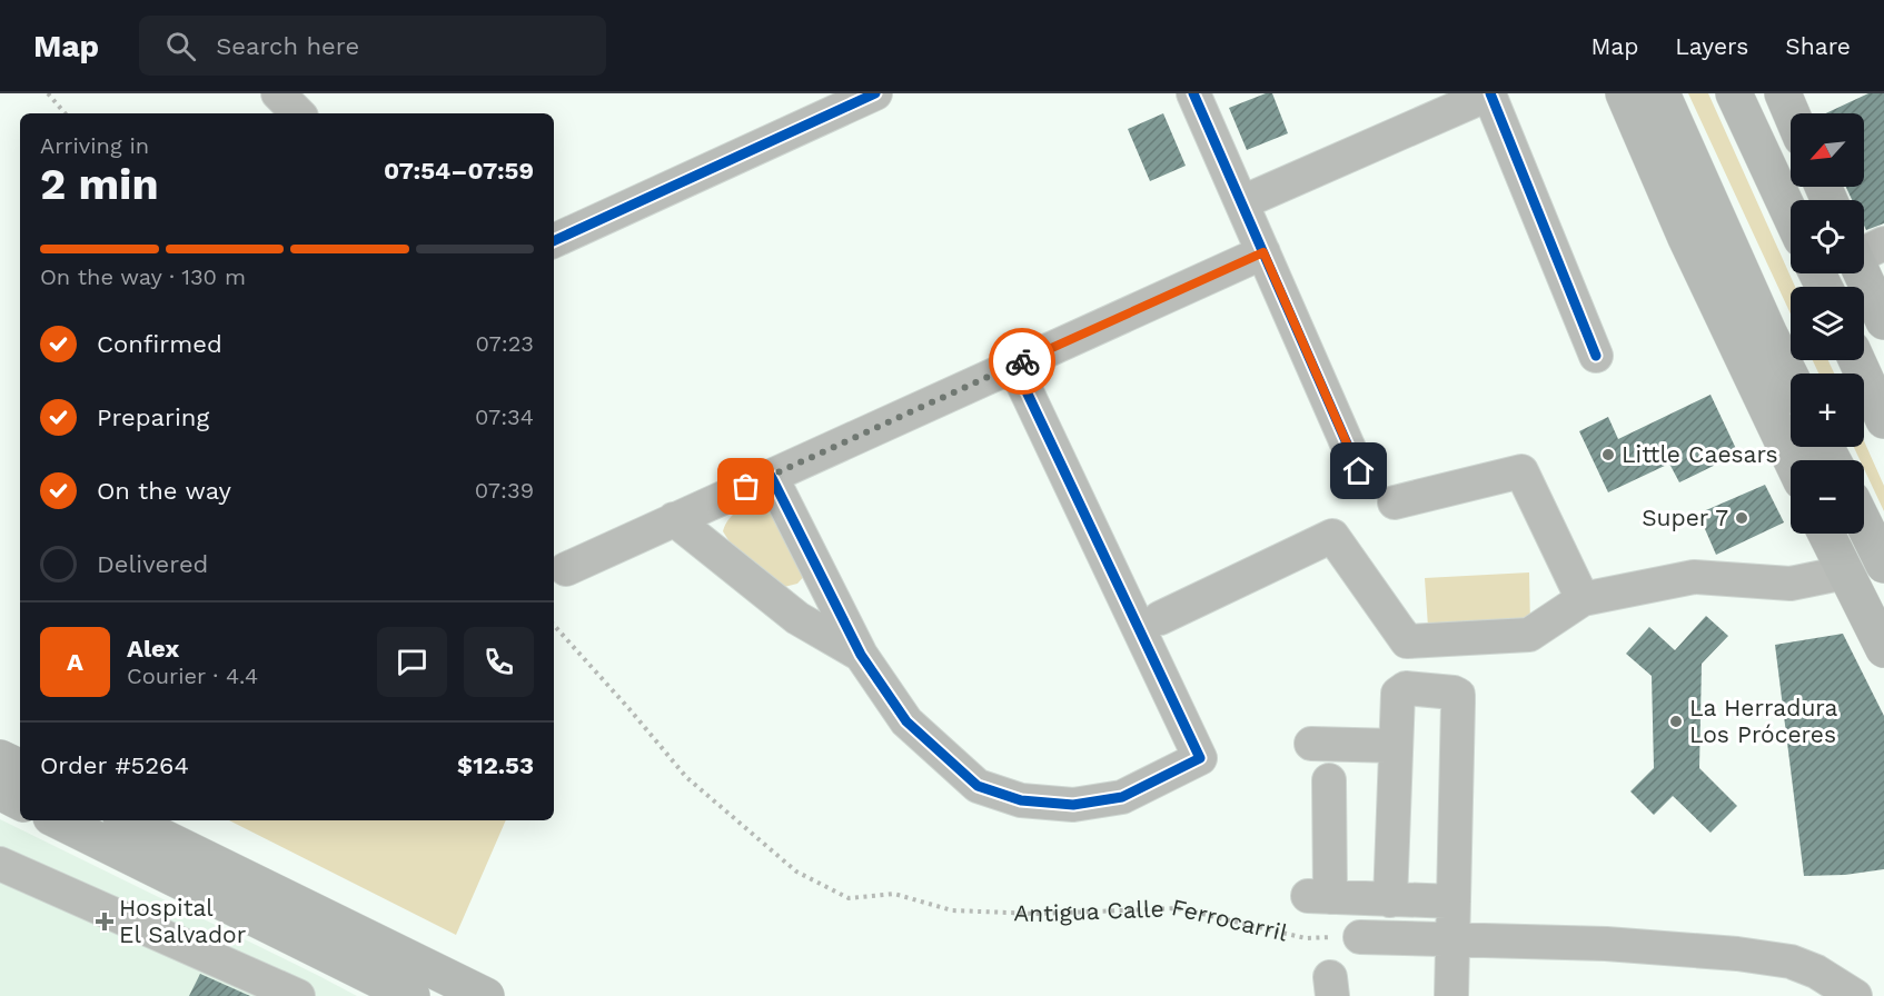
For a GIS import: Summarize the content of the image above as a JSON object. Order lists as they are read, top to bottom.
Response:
{
  "streets": {
    "path": ["Antigua Calle Ferrocarril"]
  },
  "places": {
    "other": ["Little Caesars", "Super 7", "La Herradura Los Próceres"],
    "health": ["Hospital El Salvador"]
  },
  "north": "bottom left",
  "page": {
    "header": "Map",
    "search": "Search here",
    "nav": ["Map", "Layers", "Share"],
    "map_buttons": ["+", "−"],
    "heading": ["2 min", "Arriving in", "07:54–07:59"],
    "panel": [
      "Alex",
      "Courier · 4.4",
      "Order #5264",
      "$12.53"
    ],
    "bar": "On the way · 130 m",
    "list": [
      ["Confirmed", "07:23"],
      ["Preparing", "07:34"],
      ["On the way", "07:39"],
      "Delivered"
    ],
    "round": "A"
  }
}
